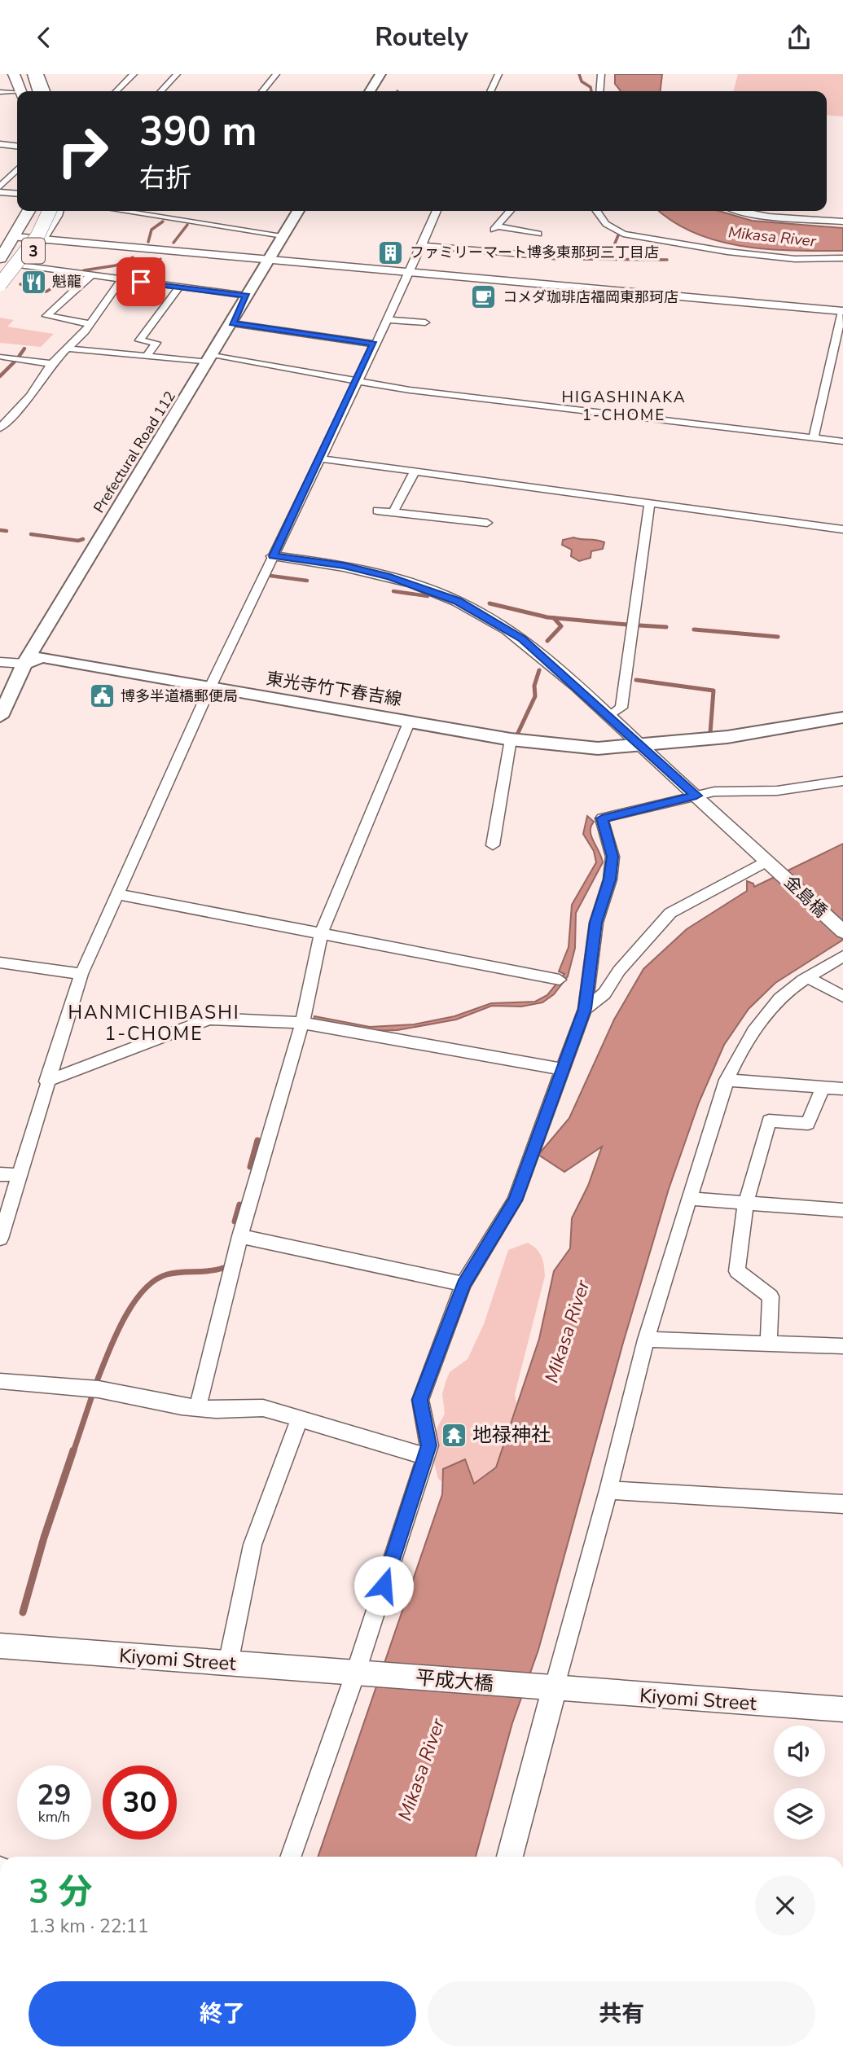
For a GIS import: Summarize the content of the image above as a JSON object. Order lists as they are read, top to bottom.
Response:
{
  "streets": {
    "highway": ["3"],
    "main road": ["Prefectural Road 112", "東光寺竹下春吉線"],
    "street": ["金島橋", "Kiyomi Street", "平成大橋"]
  },
  "crossings": [
    ["Prefectural Road 112", "東光寺竹下春吉線"],
    ["東光寺竹下春吉線", "金島橋"],
    ["Kiyomi Street", "平成大橋"]
  ],
  "districts": ["HIGASHINAKA 1-CHOME", "HANMICHIBASHI 1-CHOME"],
  "water": ["Mikasa River"],
  "places": {
    "building": ["ファミリーマート博多東那珂三丁目店"],
    "restaurant": ["魁龍"],
    "cafe": ["コメダ珈琲店福岡東那珂店"],
    "public building": ["博多半道橋郵便局"],
    "temple": ["地禄神社"]
  },
  "page": {
    "header": "Routely",
    "turn": ["390 m", "右折"],
    "speed": "29 km/h",
    "limit": "30",
    "heading": ["3 分", "1.3 km · 22:11"],
    "buttons": ["終了", "共有"]
  }
}
